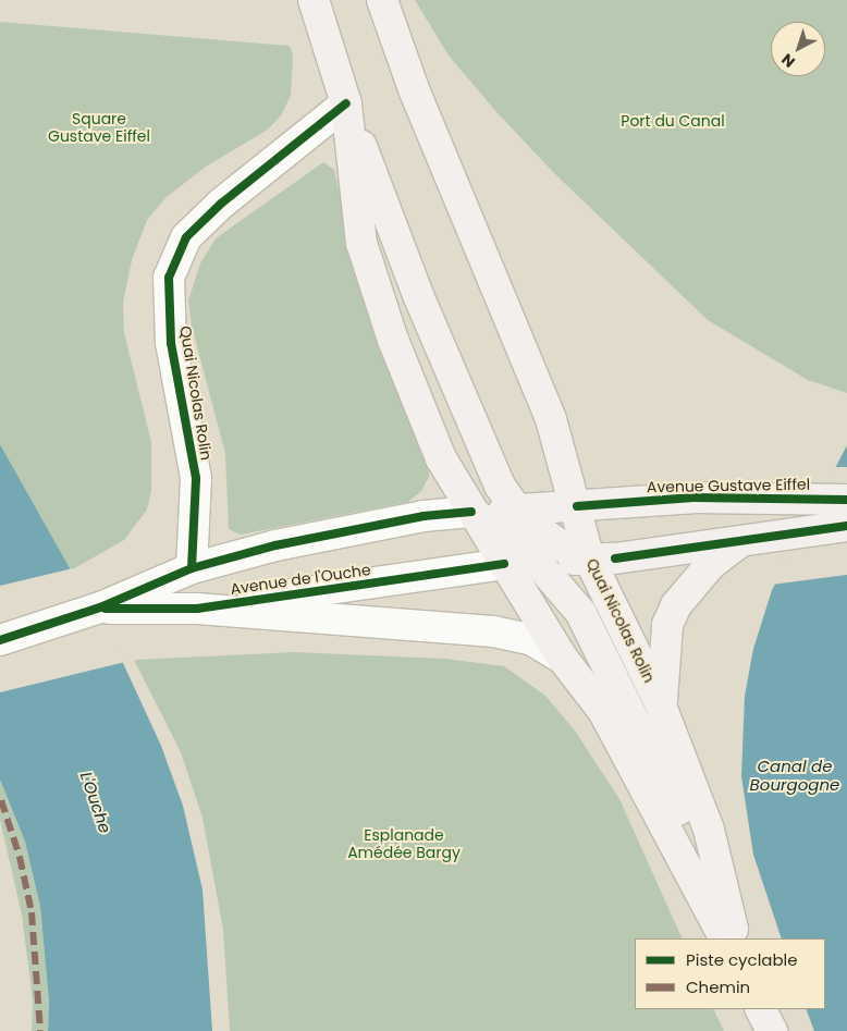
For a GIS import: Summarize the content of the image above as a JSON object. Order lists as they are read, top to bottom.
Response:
{
  "streets": {
    "main road": ["Quai Nicolas Rolin", "Avenue Gustave Eiffel", "Avenue de l'Ouche"]
  },
  "crossings": [
    ["Quai Nicolas Rolin", "Avenue Gustave Eiffel"],
    ["Quai Nicolas Rolin", "Avenue de l'Ouche"],
    ["Avenue Gustave Eiffel", "Avenue de l'Ouche"]
  ],
  "water": ["Canal de Bourgogne", "L'Ouche"],
  "parks": ["Square Gustave Eiffel", "Port du Canal", "Esplanade Amédée Bargy"],
  "legend": ["Piste cyclable", "Chemin"],
  "north": "bottom left"
}
